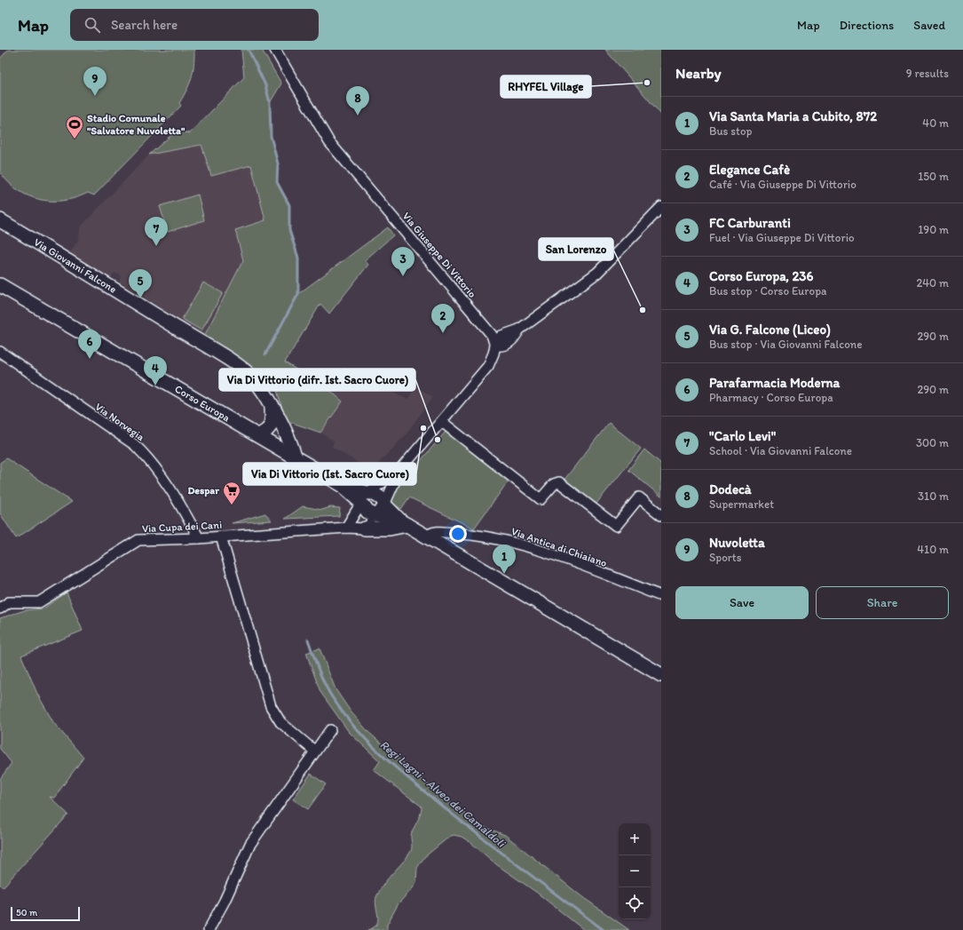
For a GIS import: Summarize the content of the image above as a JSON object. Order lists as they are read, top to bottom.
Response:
{
  "streets": {
    "main road": ["Via Giovanni Falcone", "Corso Europa"],
    "street": [
      "Via Giuseppe Di Vittorio",
      "Via Norvegia",
      "Via Cupa dei Cani",
      "Via Antica di Chiaiano"
    ]
  },
  "crossings": [
    ["Via Giovanni Falcone", "Corso Europa"],
    ["Via Norvegia", "Via Cupa dei Cani"]
  ],
  "water": ["Regi Lagni - Alveo dei Camaldoli"],
  "places": {
    "other": [
      "RHYFEL Village",
      "San Lorenzo",
      "Via Di Vittorio (Ist. Sacro Cuore)",
      "Via Di Vittorio (difr. Ist. Sacro Cuore)"
    ],
    "sports": ["Stadio Comunale \"Salvatore Nuvoletta\""],
    "supermarket": ["Despar"]
  },
  "scale_bar": "50 m",
  "page": {
    "header": "Map",
    "search": "Search here",
    "nav": ["Map", "Directions", "Saved"],
    "heading": ["Nearby", "9 results"],
    "pins": [
      "9",
      "8",
      "7",
      "3",
      "5",
      "2",
      "6",
      "4",
      "1"
    ],
    "list": [
      {
        "mark": "1",
        "name": "Via Santa Maria a Cubito, 872",
        "note": "Bus stop",
        "value": "40 m"
      },
      {
        "mark": "2",
        "name": "Elegance Cafè",
        "note": "Café · Via Giuseppe Di Vittorio",
        "value": "150 m"
      },
      {
        "mark": "3",
        "name": "FC Carburanti",
        "note": "Fuel · Via Giuseppe Di Vittorio",
        "value": "190 m"
      },
      {
        "mark": "4",
        "name": "Corso Europa, 236",
        "note": "Bus stop · Corso Europa",
        "value": "240 m"
      },
      {
        "mark": "5",
        "name": "Via G. Falcone (Liceo)",
        "note": "Bus stop · Via Giovanni Falcone",
        "value": "290 m"
      },
      {
        "mark": "6",
        "name": "Parafarmacia Moderna",
        "note": "Pharmacy · Corso Europa",
        "value": "290 m"
      },
      {
        "mark": "7",
        "name": "\"Carlo Levi\"",
        "note": "School · Via Giovanni Falcone",
        "value": "300 m"
      },
      {
        "mark": "8",
        "name": "Dodecà",
        "note": "Supermarket",
        "value": "310 m"
      },
      {
        "mark": "9",
        "name": "Nuvoletta",
        "note": "Sports",
        "value": "410 m"
      }
    ],
    "buttons": ["Save", "Share"],
    "map_buttons": ["+", "−"],
    "scale": "50 m"
  }
}
